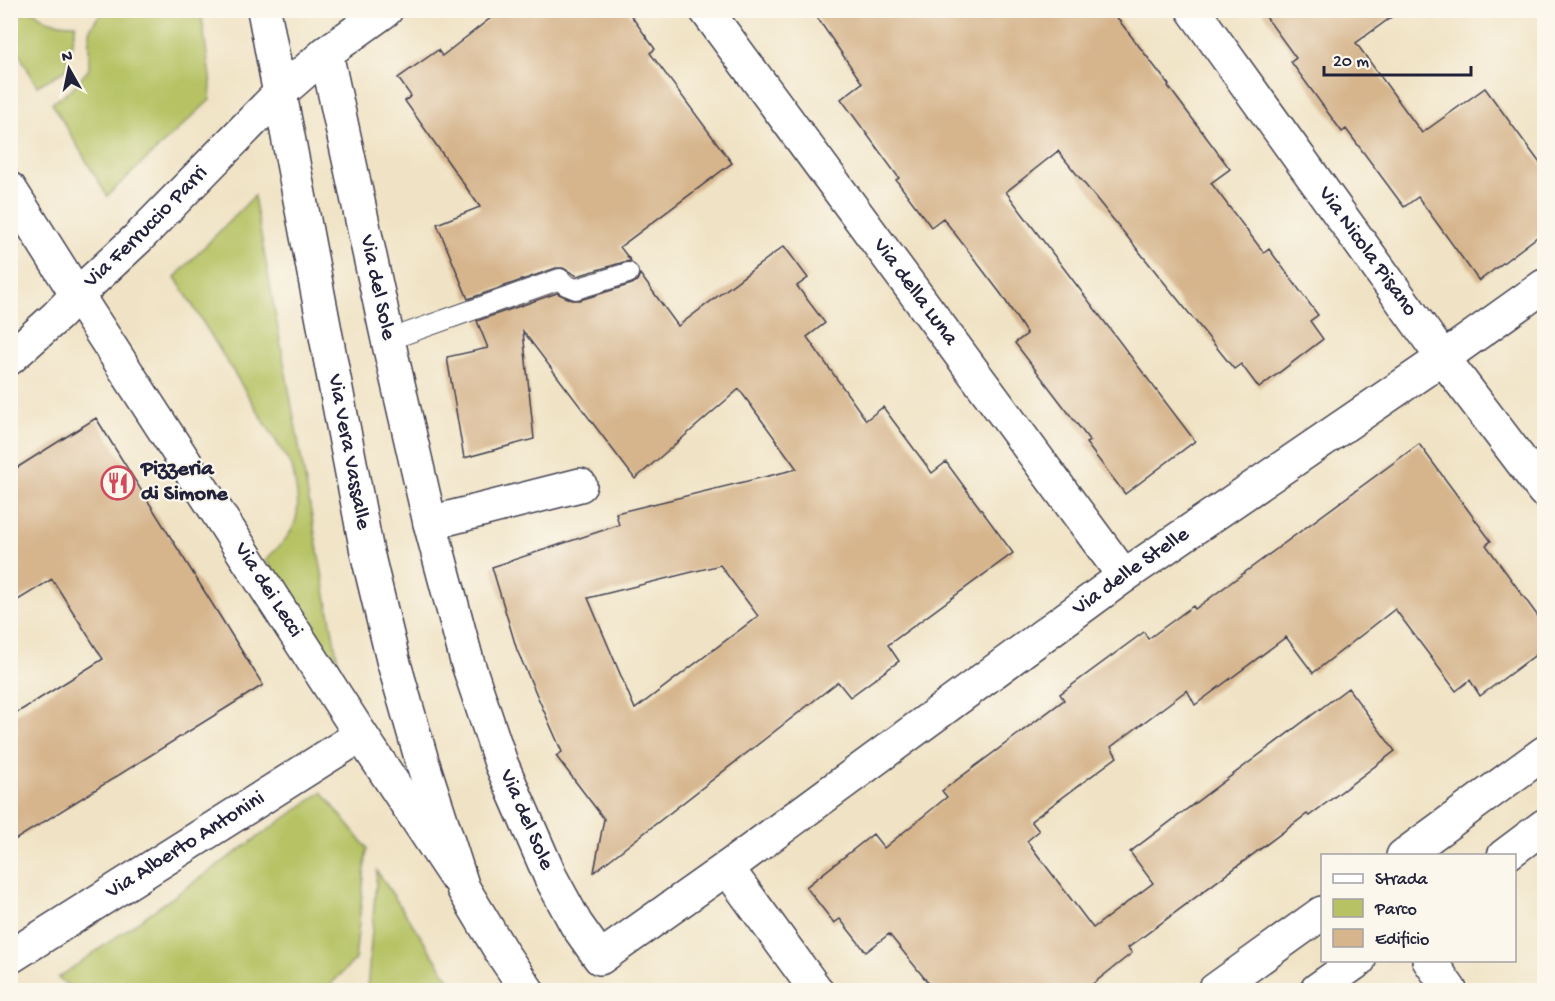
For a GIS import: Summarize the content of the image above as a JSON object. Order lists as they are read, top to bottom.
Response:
{
  "streets": {
    "street": [
      "Via Ferruccio Parri",
      "Via Nicola Pisano",
      "Via del Sole",
      "Via della Luna",
      "Via Vera Vassalle",
      "Via delle Stelle",
      "Via dei Lecci",
      "Via Alberto Antonini"
    ]
  },
  "crossings": [
    ["Via Ferruccio Parri", "Via Vera Vassalle"],
    ["Via Ferruccio Parri", "Via dei Lecci"],
    ["Via Nicola Pisano", "Via delle Stelle"],
    ["Via del Sole", "Via delle Stelle"],
    ["Via della Luna", "Via delle Stelle"],
    ["Via Vera Vassalle", "Via dei Lecci"],
    ["Via dei Lecci", "Via Alberto Antonini"]
  ],
  "places": {
    "restaurant": ["Pizzeria di Simone"]
  },
  "legend": ["Strada", "Parco", "Edificio"],
  "scale_bar": "20 m",
  "north": "top"
}
